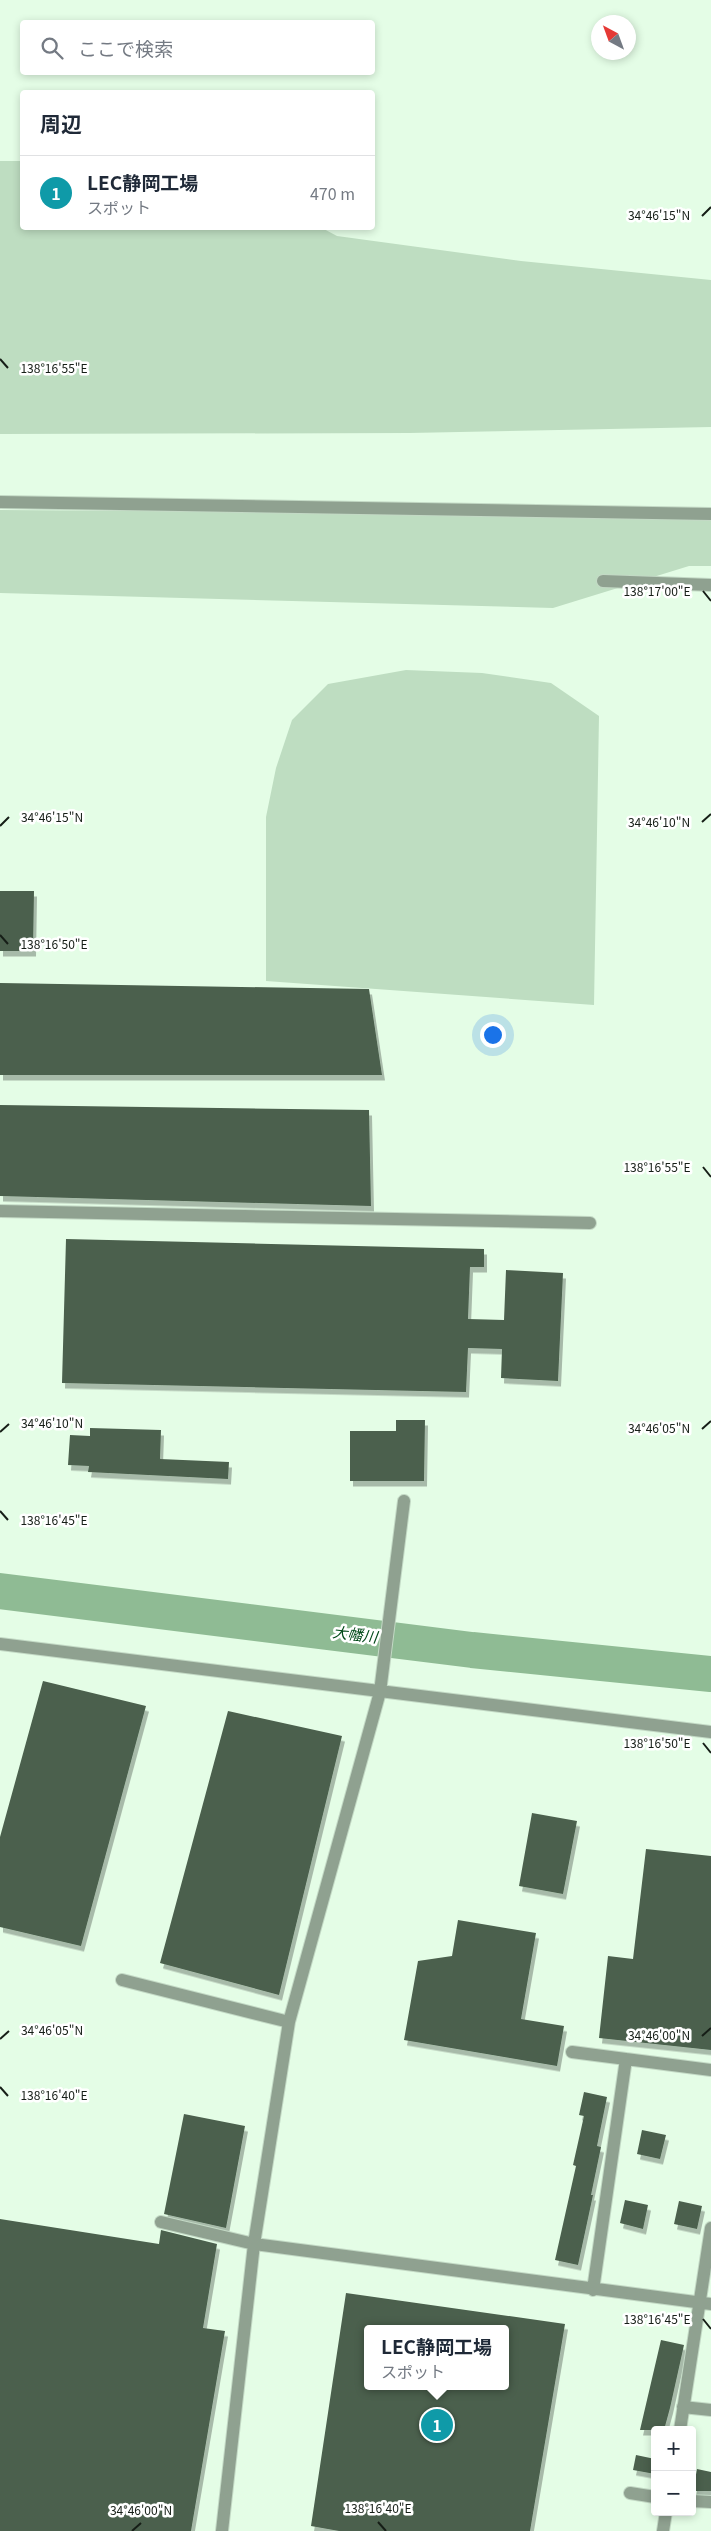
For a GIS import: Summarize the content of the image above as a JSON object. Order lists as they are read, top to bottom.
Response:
{
  "water": ["大幡川"],
  "north": "top left",
  "page": {
    "search": "ここで検索",
    "heading": "周辺",
    "list": [
      {
        "mark": "1",
        "name": "LEC静岡工場",
        "note": "スポット",
        "value": "470 m"
      }
    ],
    "popup": ["LEC静岡工場", "スポット"],
    "pins": "1",
    "map_buttons": ["+", "−"]
  },
  "coordinates": [
    "34°46'15\"N",
    "138°16'55\"E",
    "138°17'00\"E",
    "34°46'10\"N",
    "138°16'50\"E",
    "34°46'05\"N",
    "138°16'45\"E",
    "34°46'00\"N",
    "138°16'40\"E"
  ]
}
